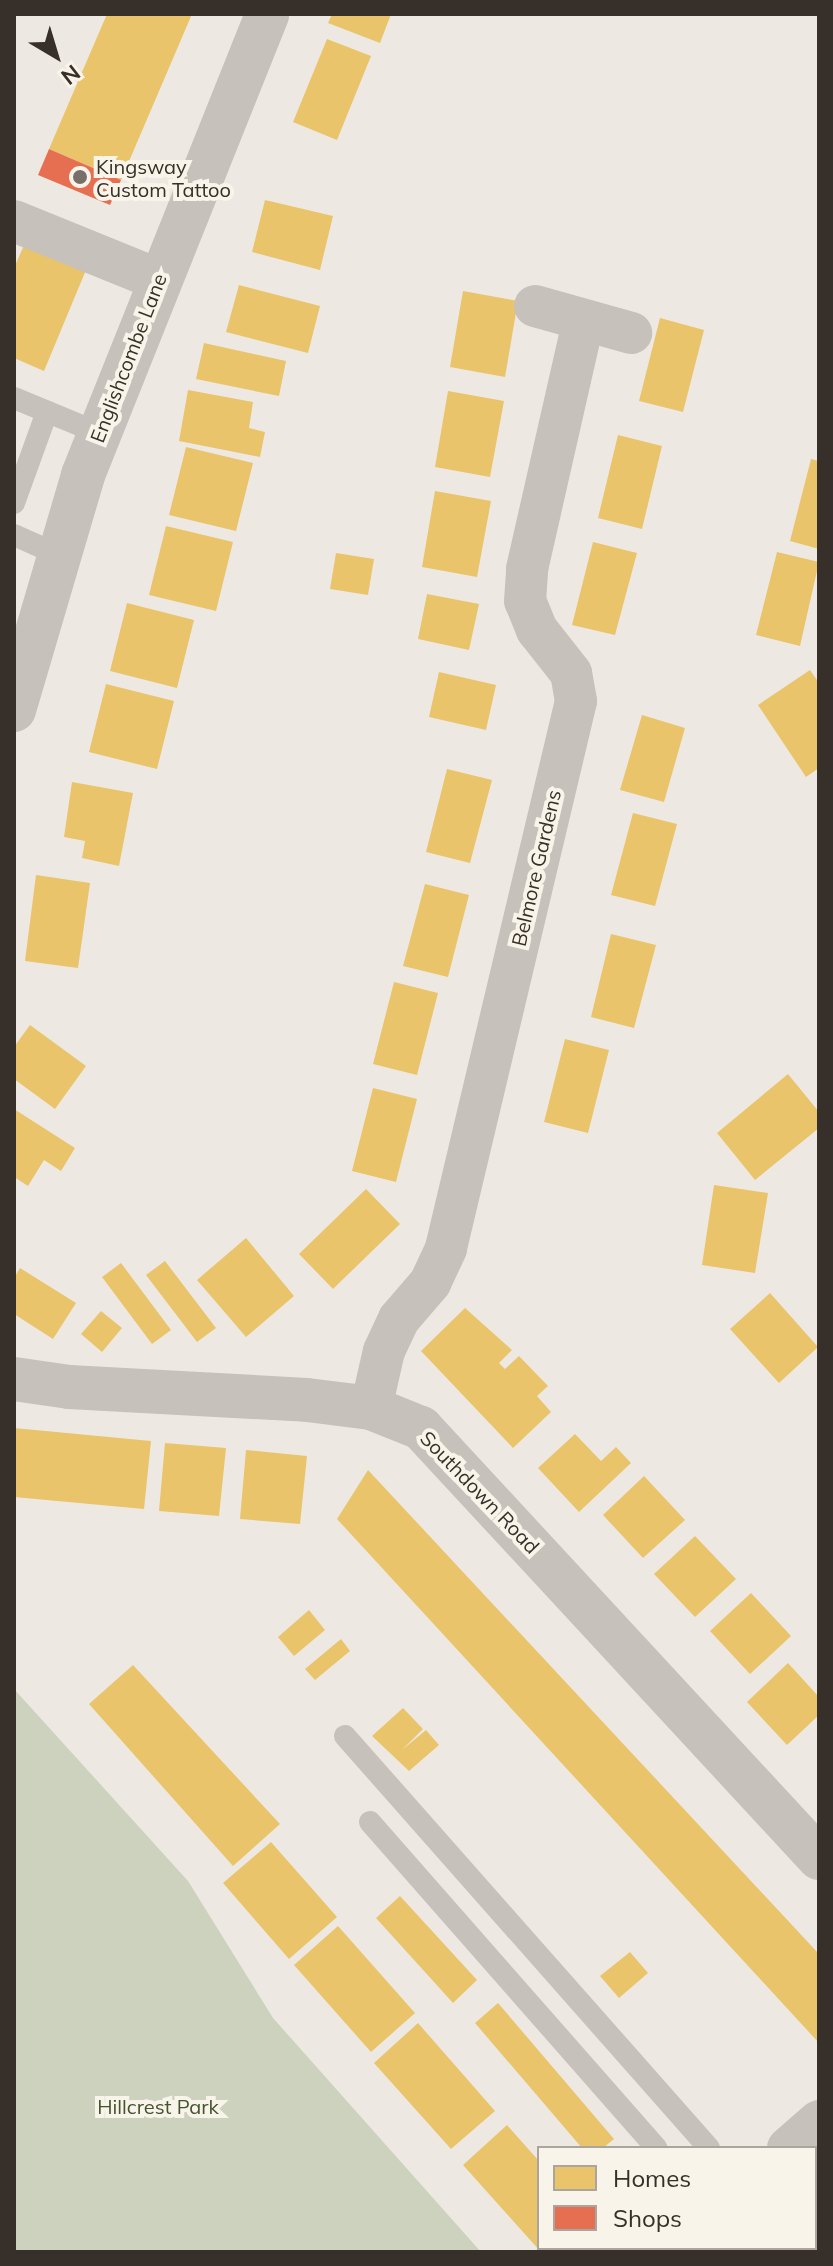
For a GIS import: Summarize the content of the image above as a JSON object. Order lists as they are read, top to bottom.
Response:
{
  "streets": {
    "street": ["Englishcombe Lane", "Belmore Gardens", "Southdown Road"]
  },
  "crossings": [
    ["Belmore Gardens", "Southdown Road"]
  ],
  "parks": ["Hillcrest Park"],
  "places": ["Kingsway Custom Tattoo"],
  "legend": ["Homes", "Shops"],
  "north": "bottom right"
}
